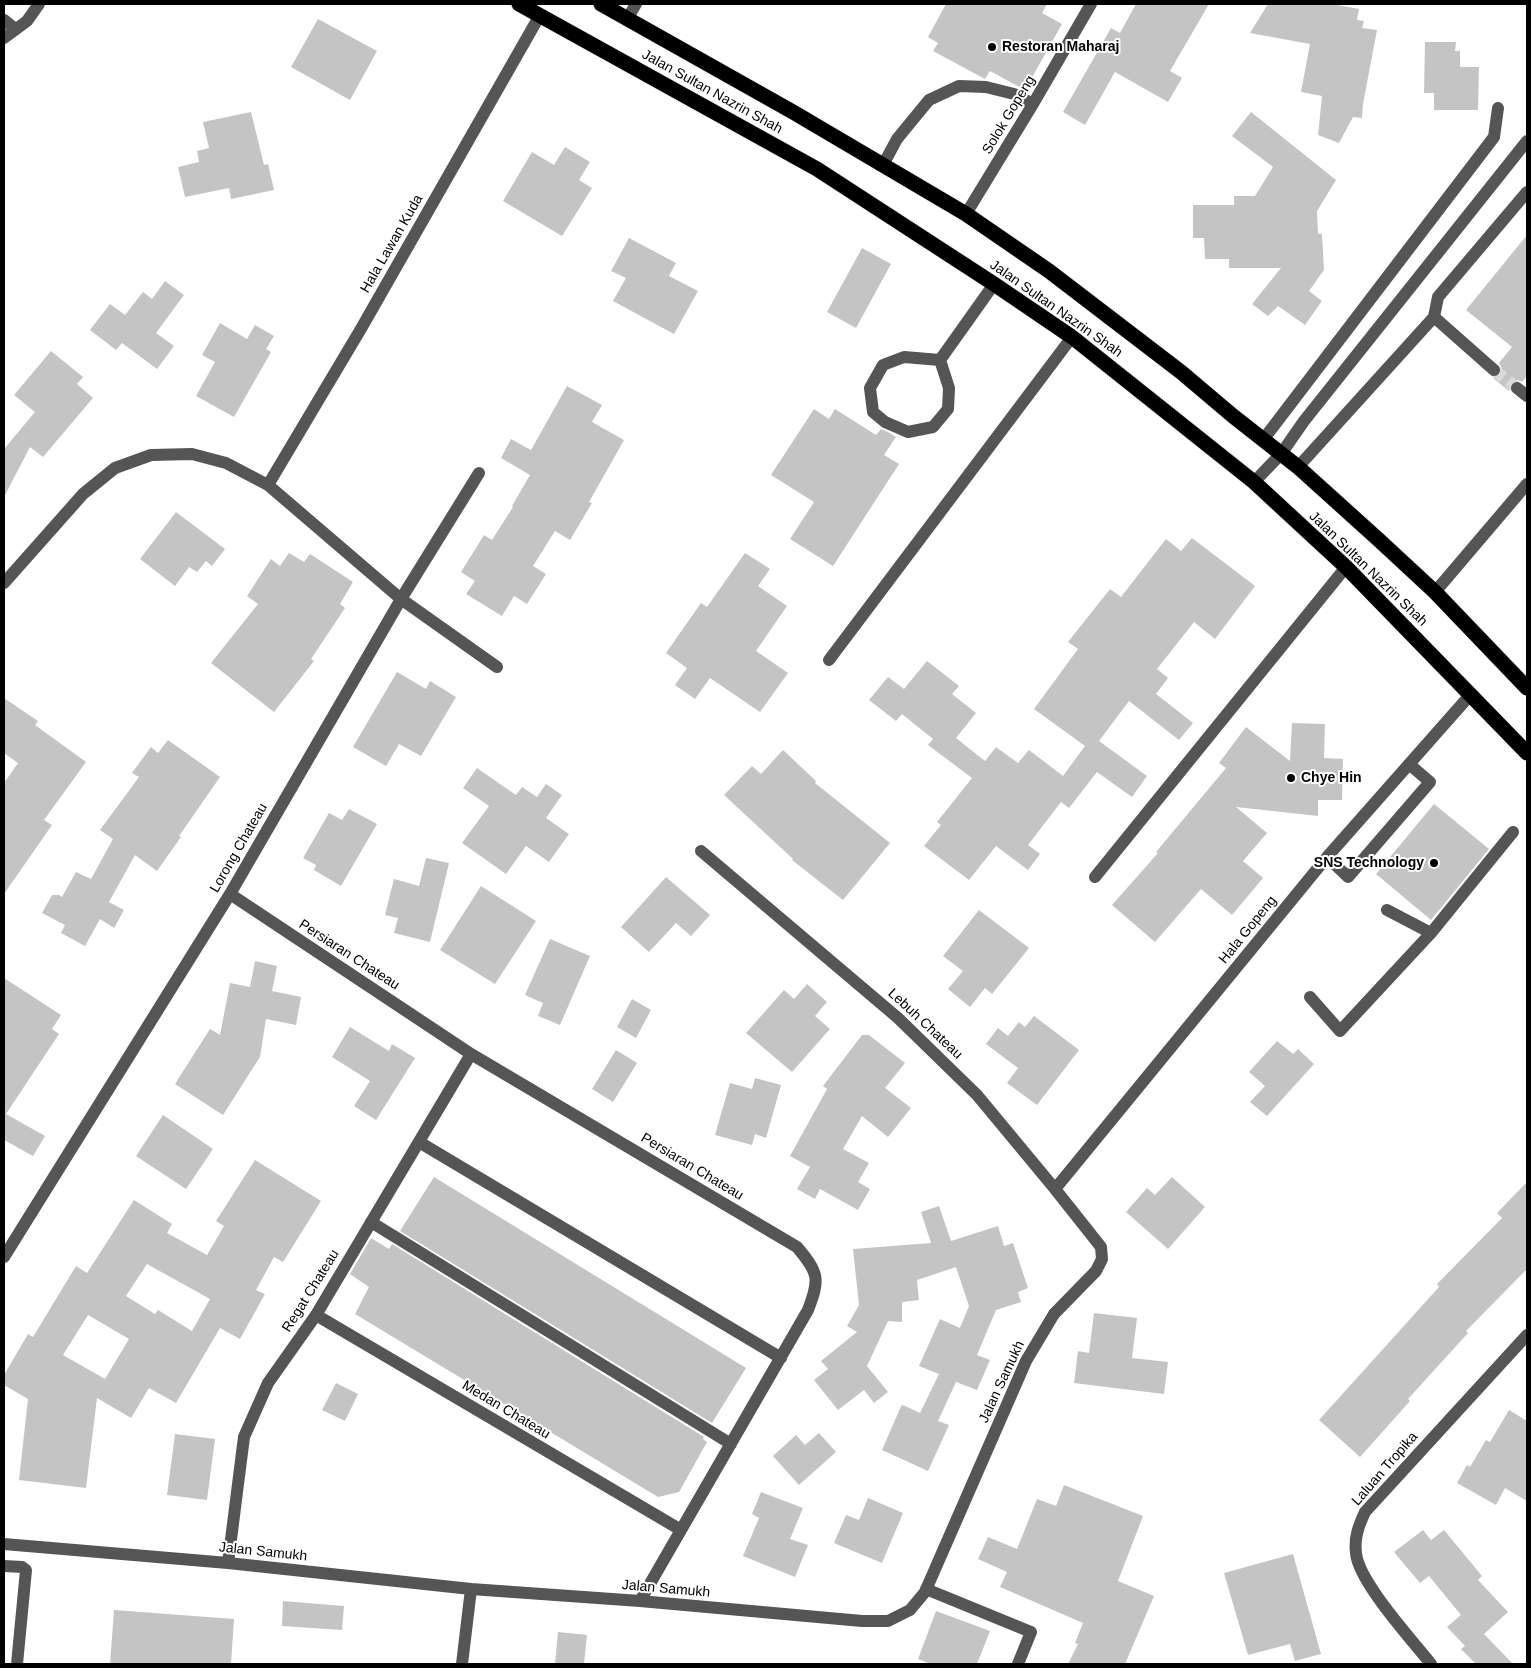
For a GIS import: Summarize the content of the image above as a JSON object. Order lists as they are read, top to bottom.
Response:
{
  "streets": {
    "highway": ["Jalan Sultan Nazrin Shah"],
    "street": [
      "Solok Gopeng",
      "Hala Lawan Kuda",
      "Lorong Chateau",
      "Hala Gopeng",
      "Persiaran Chateau",
      "Lebuh Chateau",
      "Regat Chateau",
      "Jalan Samukh",
      "Medan Chateau",
      "Laluan Tropika"
    ]
  },
  "crossings": [
    ["Jalan Sultan Nazrin Shah", "Solok Gopeng"],
    ["Jalan Sultan Nazrin Shah", "Hala Lawan Kuda"],
    ["Jalan Sultan Nazrin Shah", "Hala Gopeng"],
    ["Lorong Chateau", "Persiaran Chateau"],
    ["Hala Gopeng", "Lebuh Chateau"],
    ["Persiaran Chateau", "Regat Chateau"],
    ["Persiaran Chateau", "Jalan Samukh"],
    ["Persiaran Chateau", "Medan Chateau"],
    ["Lebuh Chateau", "Jalan Samukh"],
    ["Regat Chateau", "Jalan Samukh"],
    ["Regat Chateau", "Medan Chateau"]
  ],
  "places": ["Restoran Maharaj", "Chye Hin", "SNS Technology"]
}
